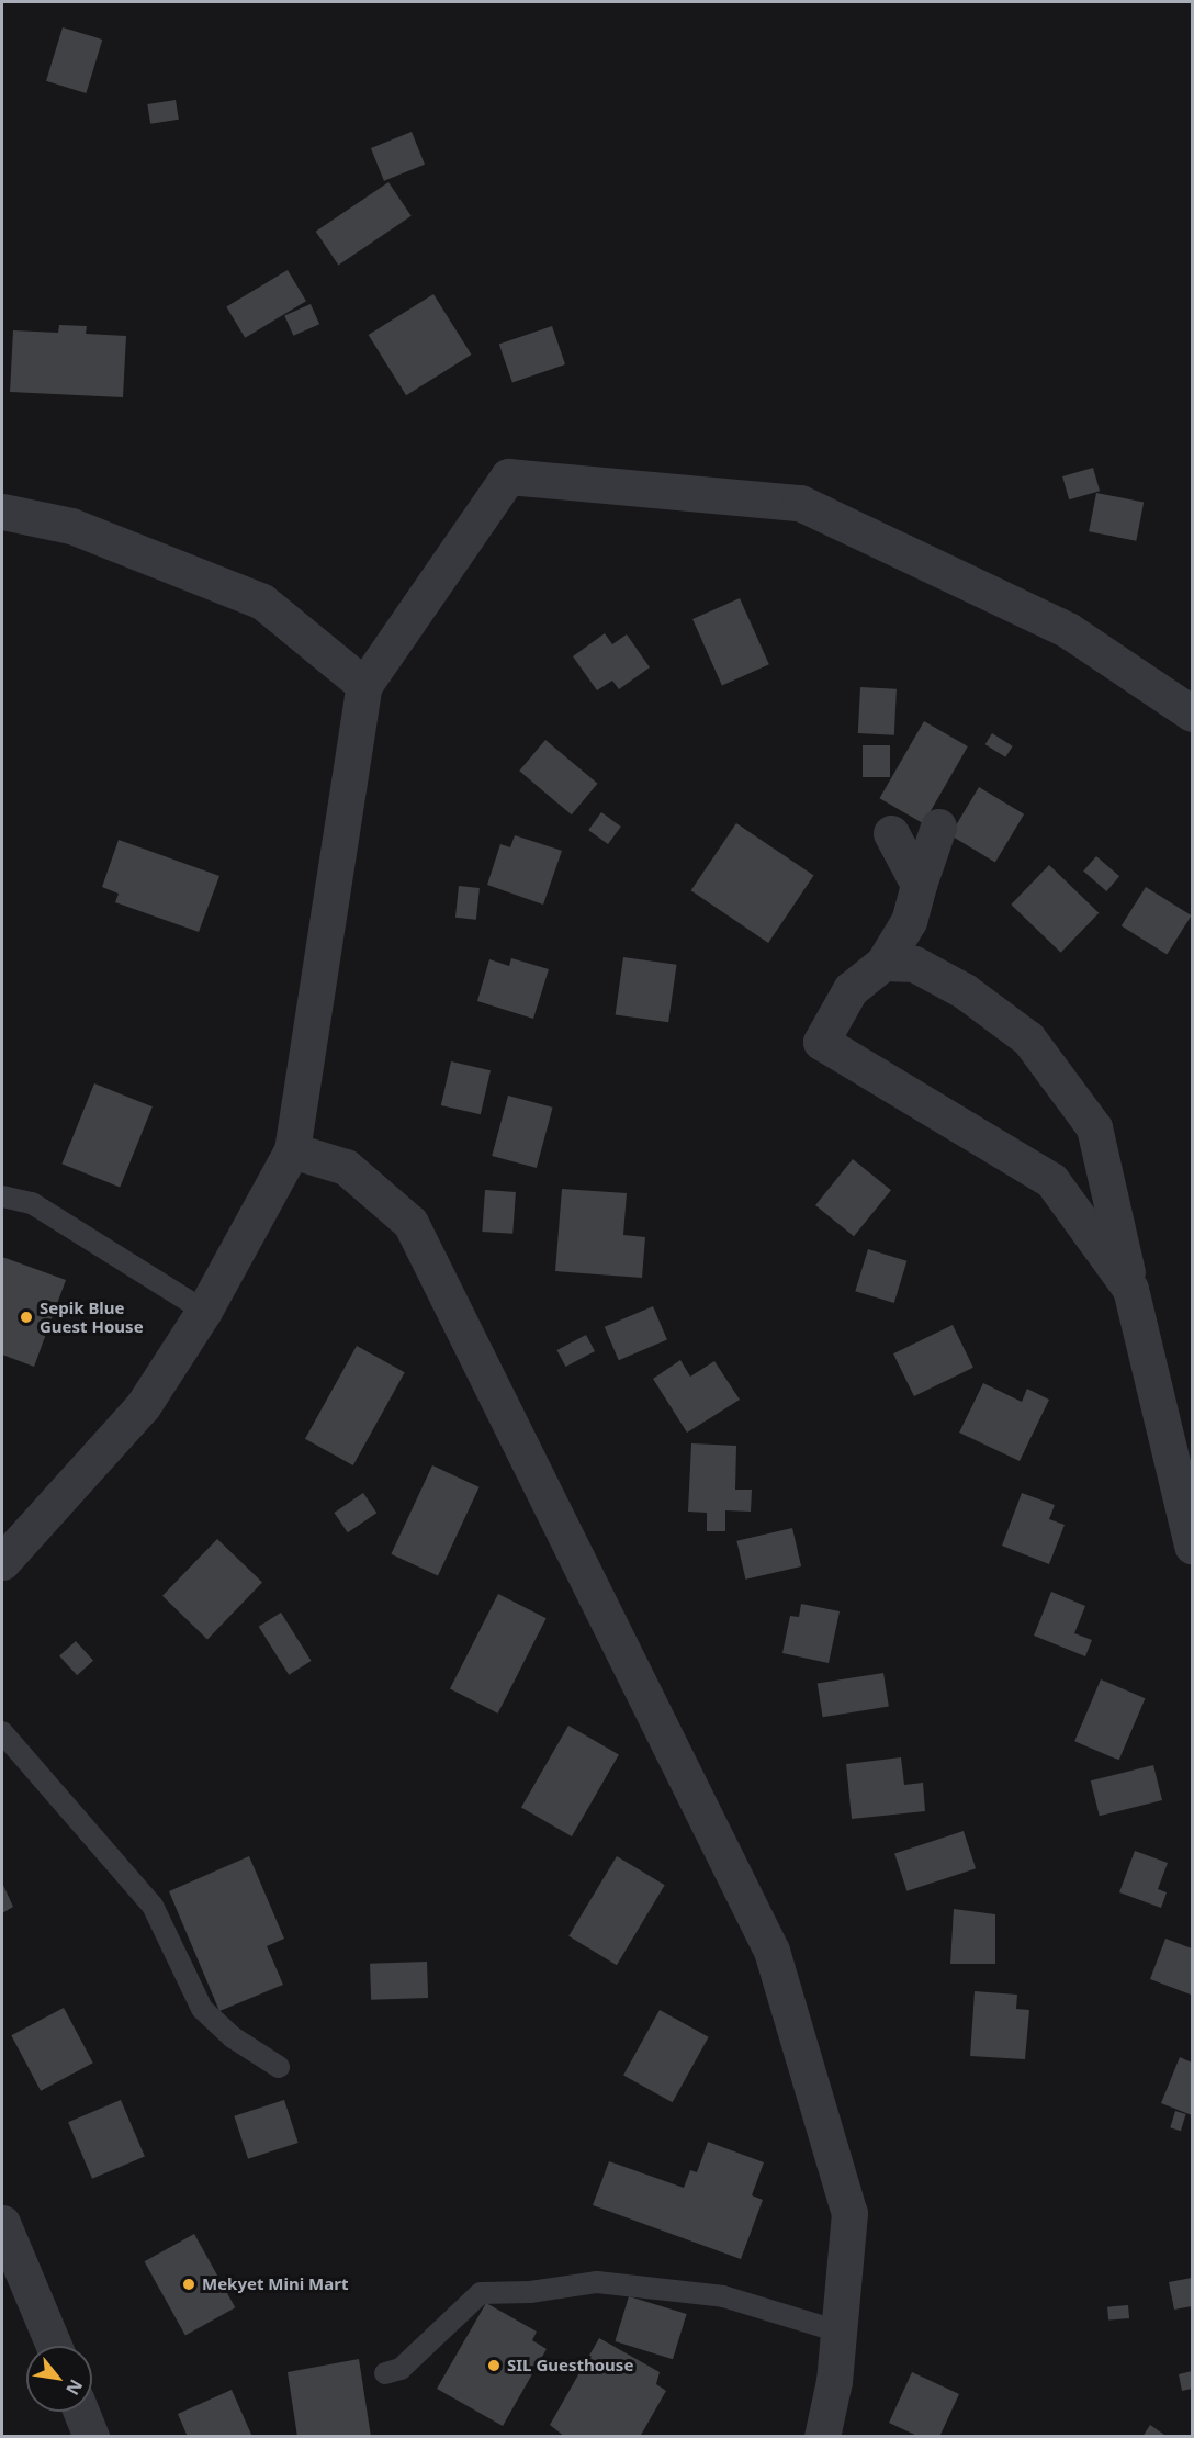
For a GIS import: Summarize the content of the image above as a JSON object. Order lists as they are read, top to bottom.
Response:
{
  "places": ["Sepik Blue Guest House", "Mekyet Mini Mart", "SIL Guesthouse"],
  "north": "bottom right"
}
